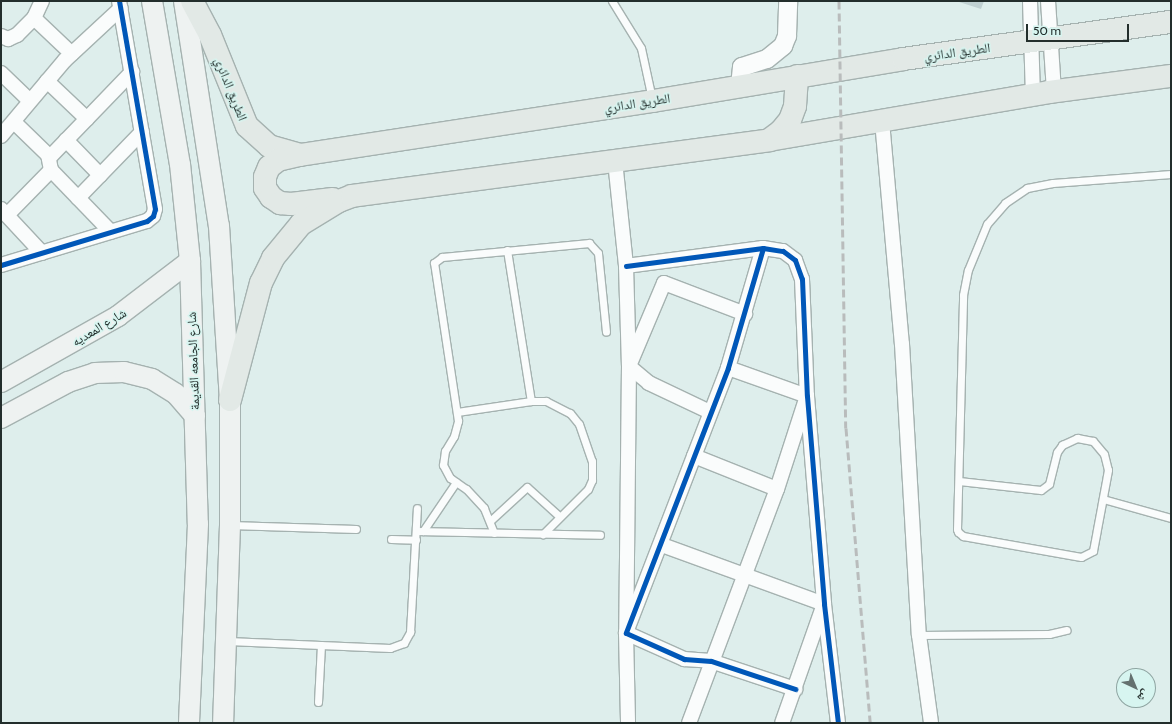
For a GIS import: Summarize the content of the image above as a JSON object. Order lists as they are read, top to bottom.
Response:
{
  "streets": {
    "main road": ["الطريق الدائري", "شارع المعديه", "شارع الجامعه القديمة"]
  },
  "crossings": [
    ["شارع المعديه", "شارع الجامعه القديمة"]
  ],
  "scale_bar": "50 m",
  "north": "bottom right"
}
